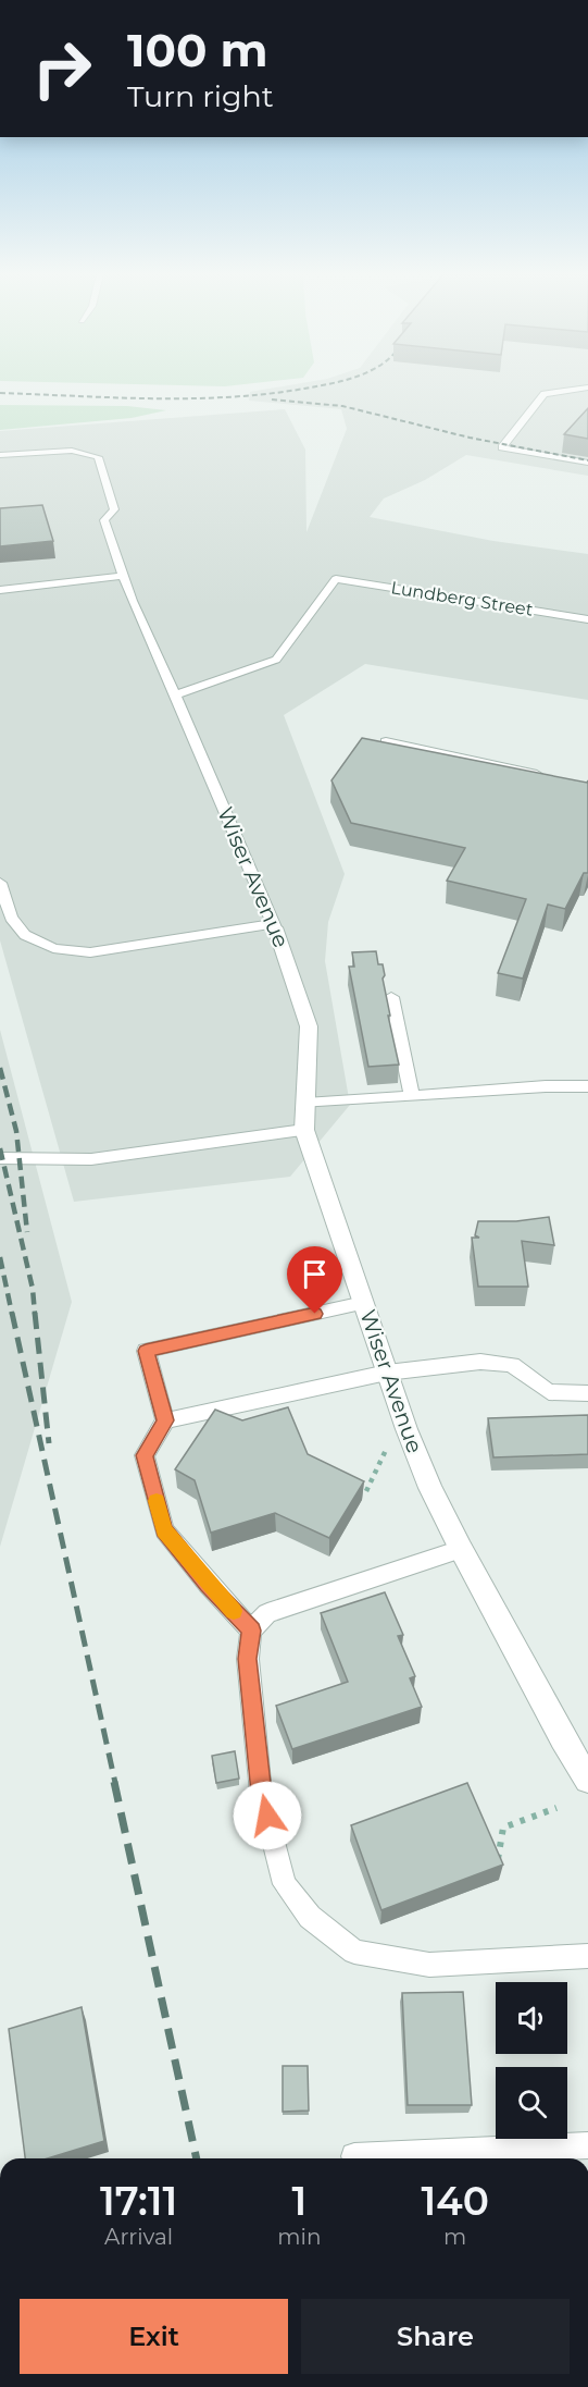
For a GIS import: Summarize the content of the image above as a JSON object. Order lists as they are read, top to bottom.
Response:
{
  "streets": {
    "street": ["Wiser Avenue"],
    "lane": ["Lundberg Street"]
  },
  "crossings": [
    ["Lundberg Street", "Wiser Avenue"]
  ],
  "page": {
    "turn": ["100 m", "Turn right"],
    "eta": [
      "17:11",
      "Arrival",
      "1",
      "min",
      "140",
      "m"
    ],
    "buttons": ["Exit", "Share"]
  }
}
